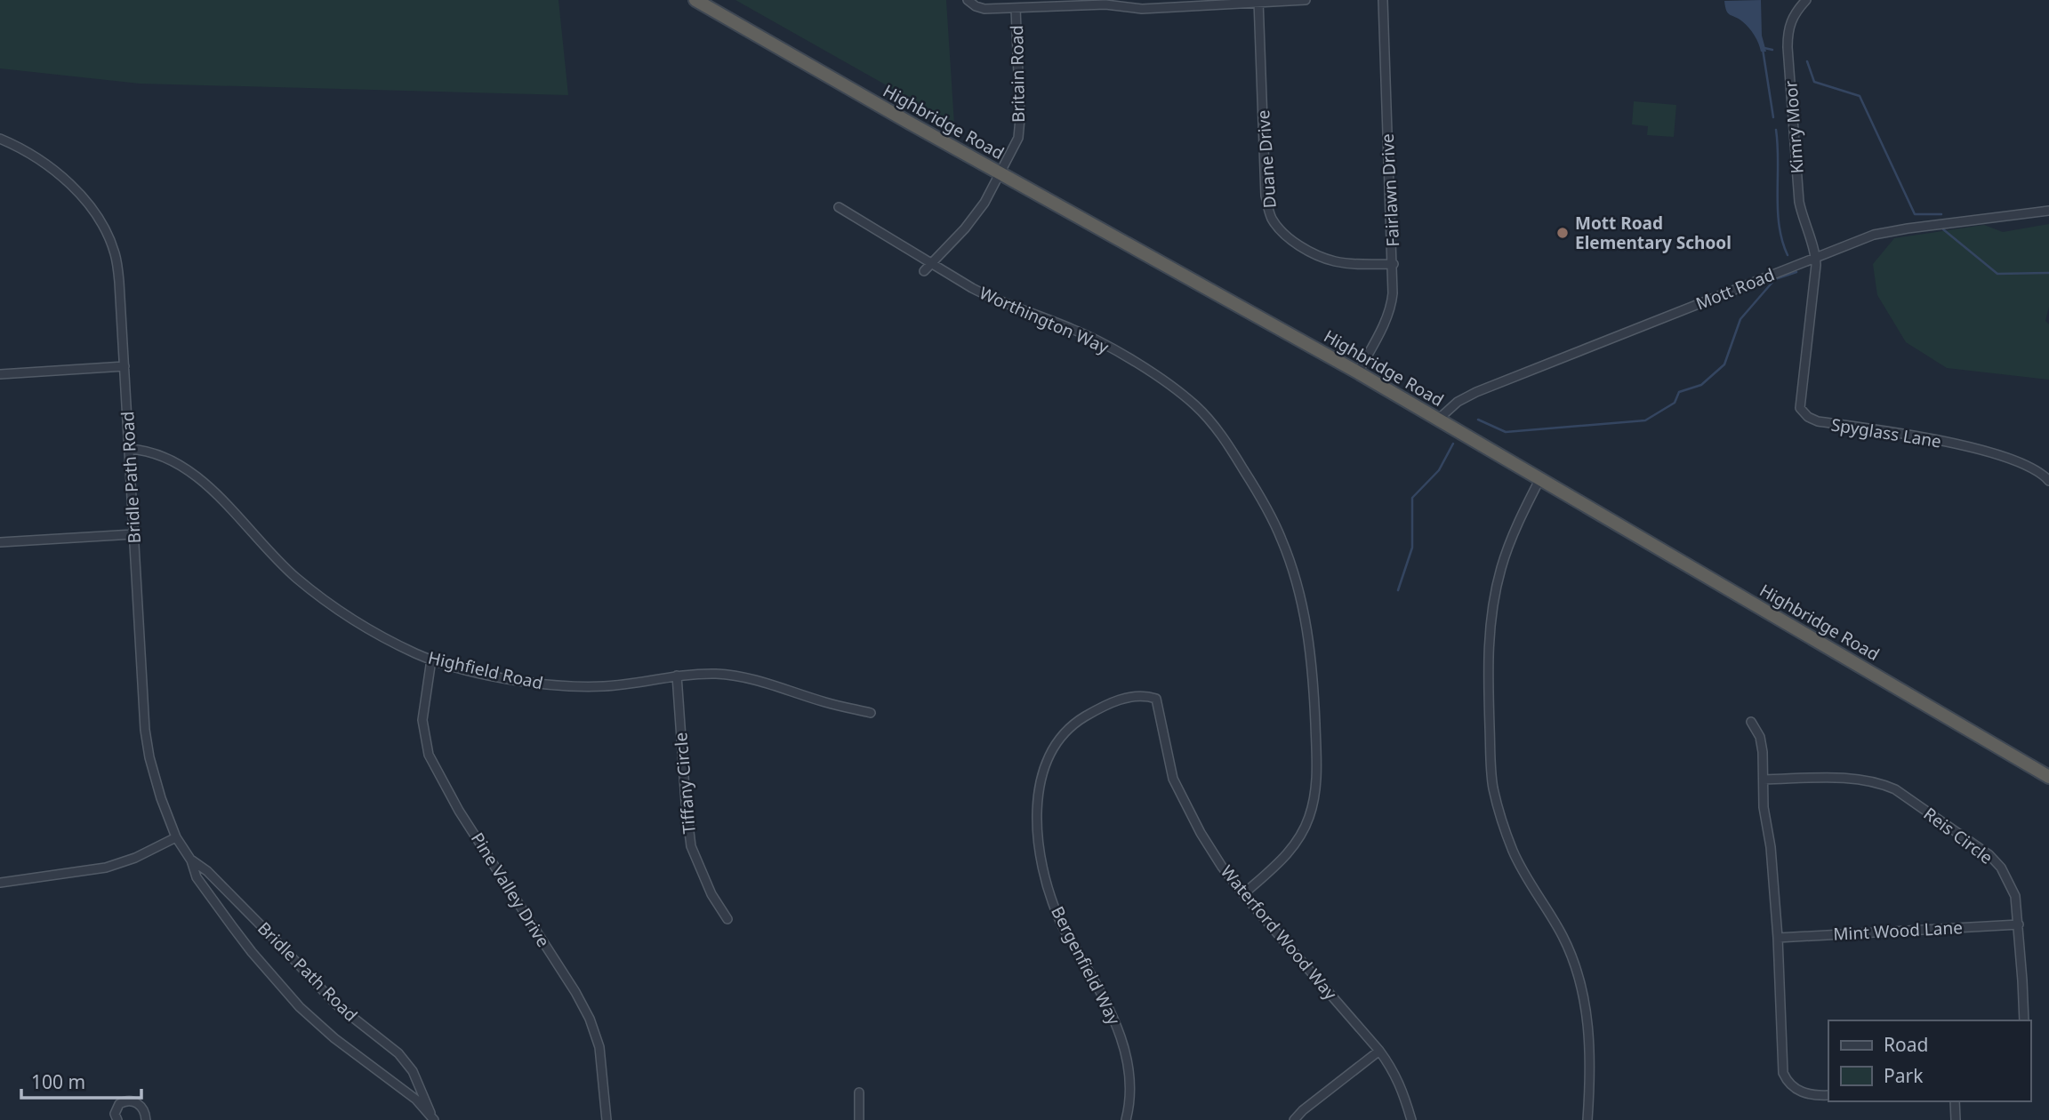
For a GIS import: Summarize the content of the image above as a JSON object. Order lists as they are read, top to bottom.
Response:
{
  "streets": {
    "highway": ["Highbridge Road"],
    "street": [
      "Britain Road",
      "Kimry Moor",
      "Duane Drive",
      "Fairlawn Drive",
      "Mott Road",
      "Worthington Way",
      "Spyglass Lane",
      "Bridle Path Road",
      "Highfield Road",
      "Tiffany Circle",
      "Reis Circle",
      "Pine Valley Drive",
      "Mint Wood Lane",
      "Waterford Wood Way",
      "Bergenfield Way"
    ]
  },
  "crossings": [
    ["Britain Road", "Highbridge Road"],
    ["Highbridge Road", "Fairlawn Drive"],
    ["Highbridge Road", "Mott Road"],
    ["Kimry Moor", "Mott Road"],
    ["Kimry Moor", "Spyglass Lane"],
    ["Duane Drive", "Fairlawn Drive"],
    ["Mott Road", "Spyglass Lane"],
    ["Worthington Way", "Waterford Wood Way"],
    ["Bridle Path Road", "Highfield Road"],
    ["Highfield Road", "Tiffany Circle"],
    ["Highfield Road", "Pine Valley Drive"],
    ["Reis Circle", "Mint Wood Lane"],
    ["Waterford Wood Way", "Bergenfield Way"]
  ],
  "places": ["Mott Road Elementary School"],
  "legend": ["Road", "Park"],
  "scale_bar": "100 m"
}
